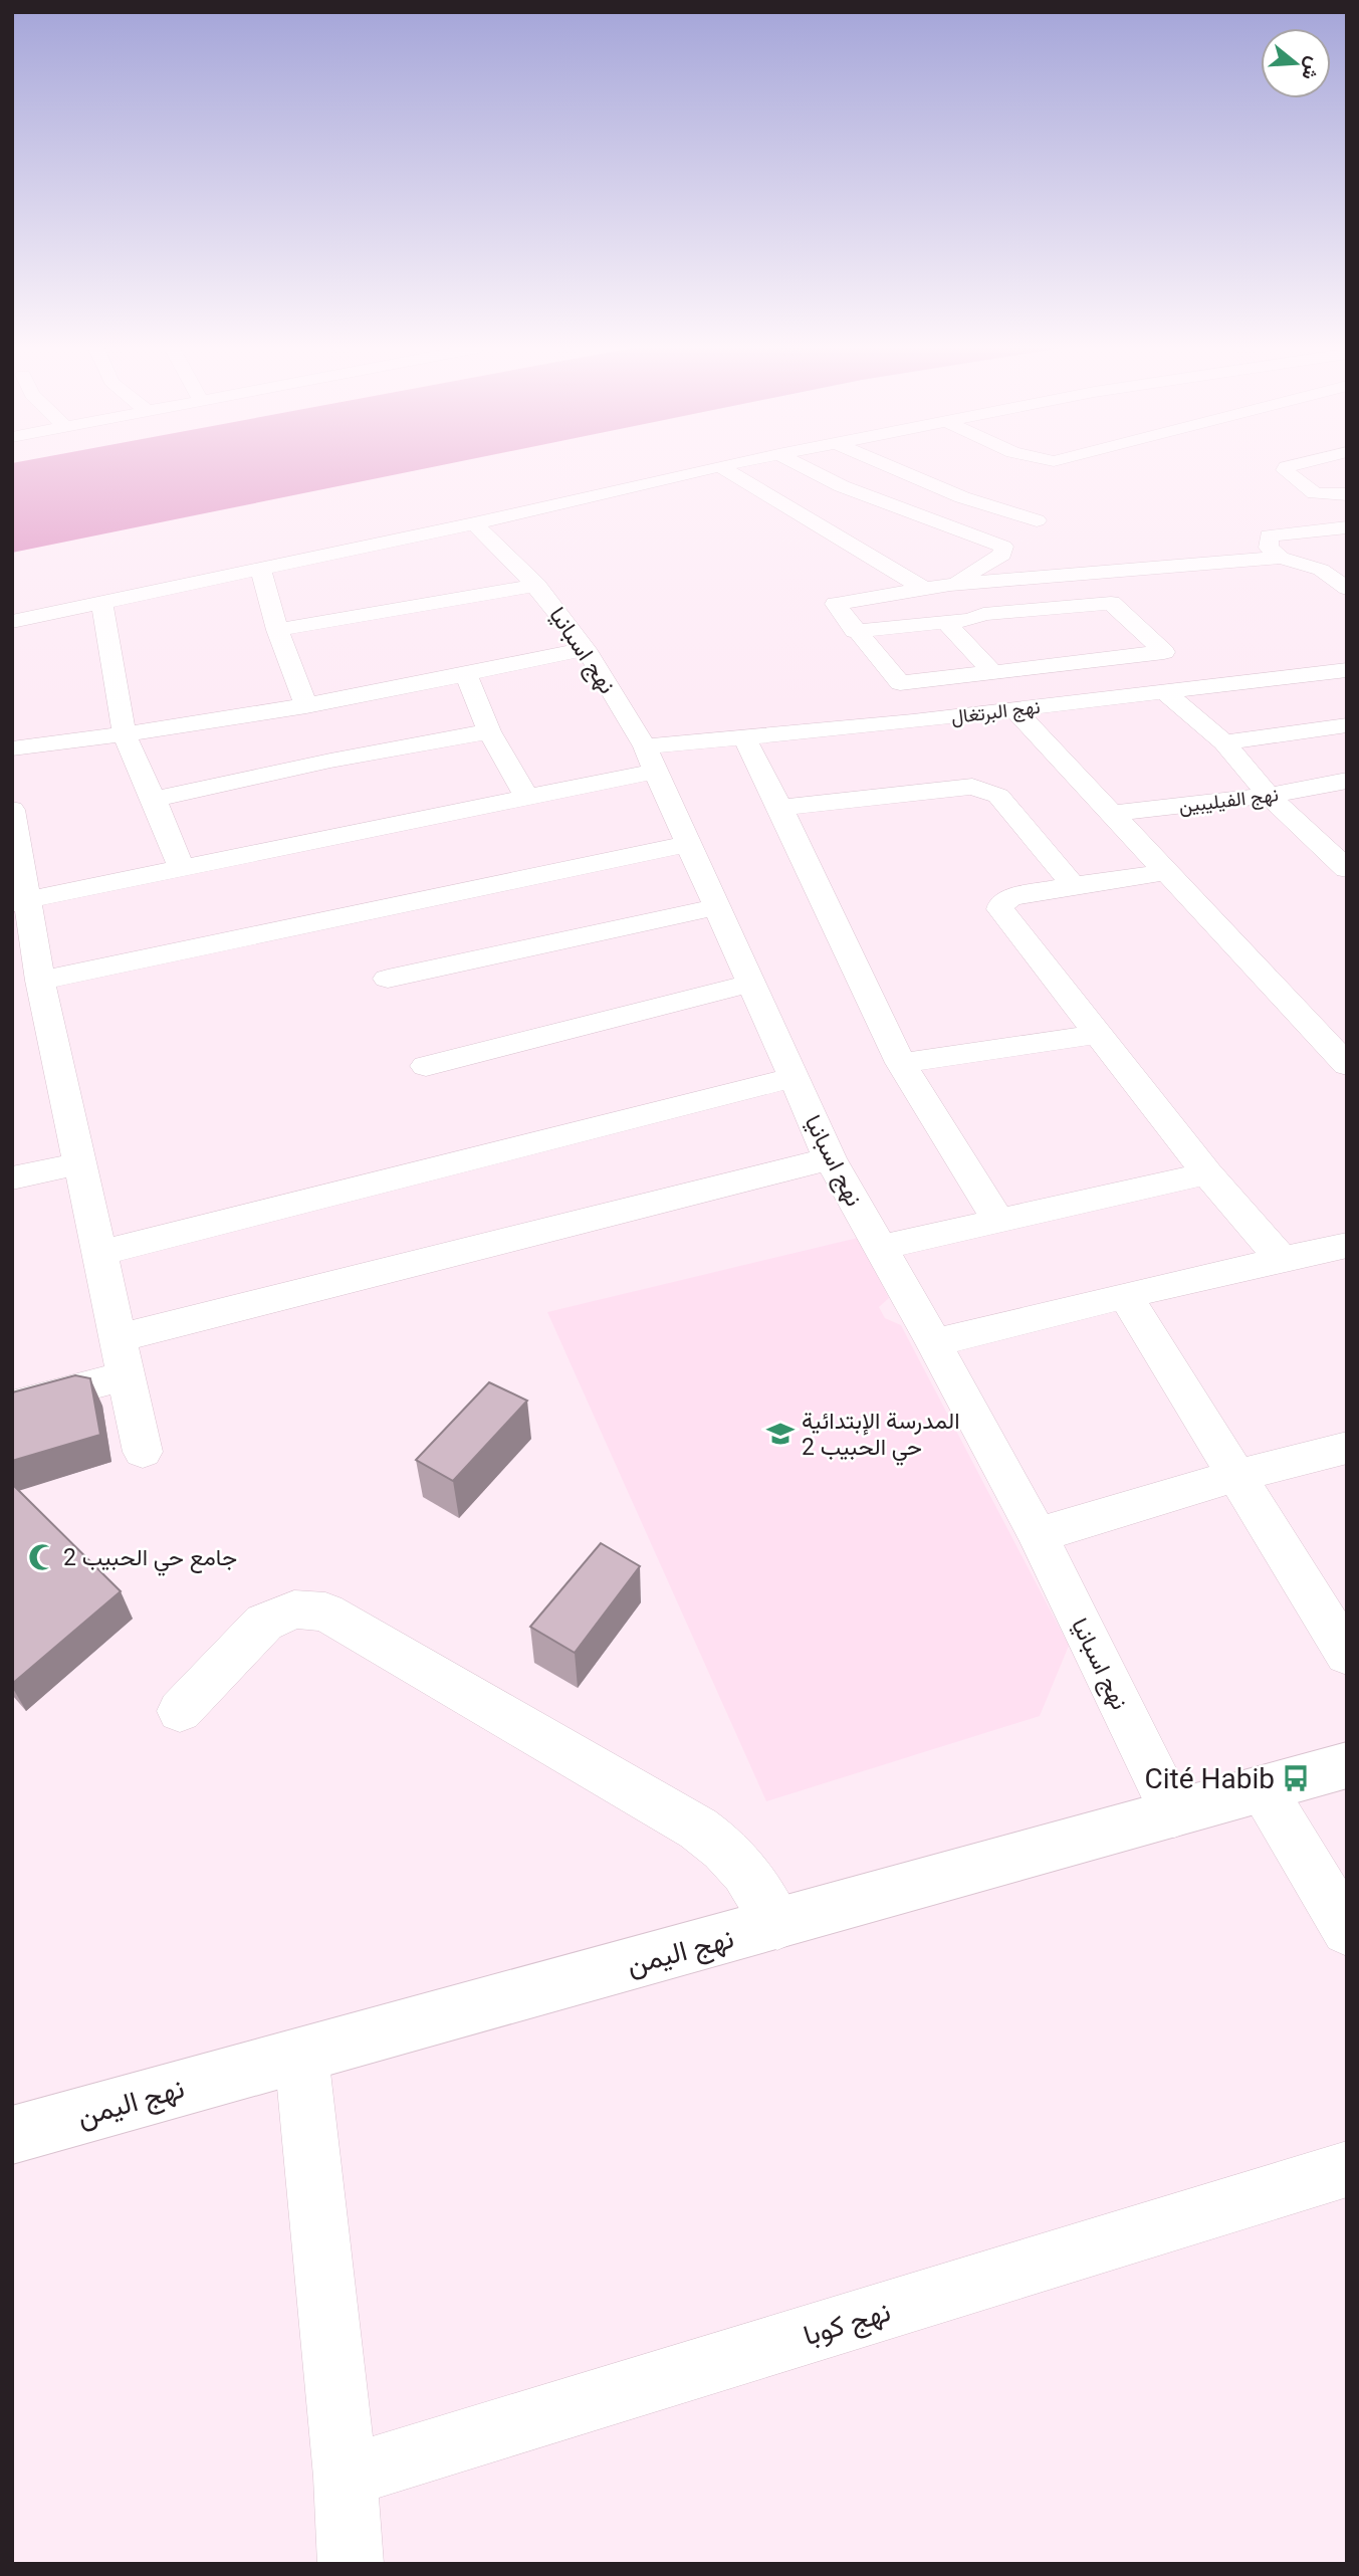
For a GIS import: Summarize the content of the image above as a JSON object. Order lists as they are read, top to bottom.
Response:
{
  "streets": {
    "main road": ["نهج اليمن"],
    "street": [
      "نهج اسبانيا",
      "نهج البرتغال",
      "نهج الفيليبين",
      "نهج كوبا"
    ]
  },
  "crossings": [
    ["نهج اسبانيا", "نهج البرتغال"],
    ["نهج اسبانيا", "نهج اليمن"]
  ],
  "places": {
    "school or university": ["المدرسة الإبتدائية حي الحبيب 2"],
    "mosque": ["جامع حي الحبيب 2"],
    "bus stop": ["Cité Habib"]
  },
  "north": "right"
}
